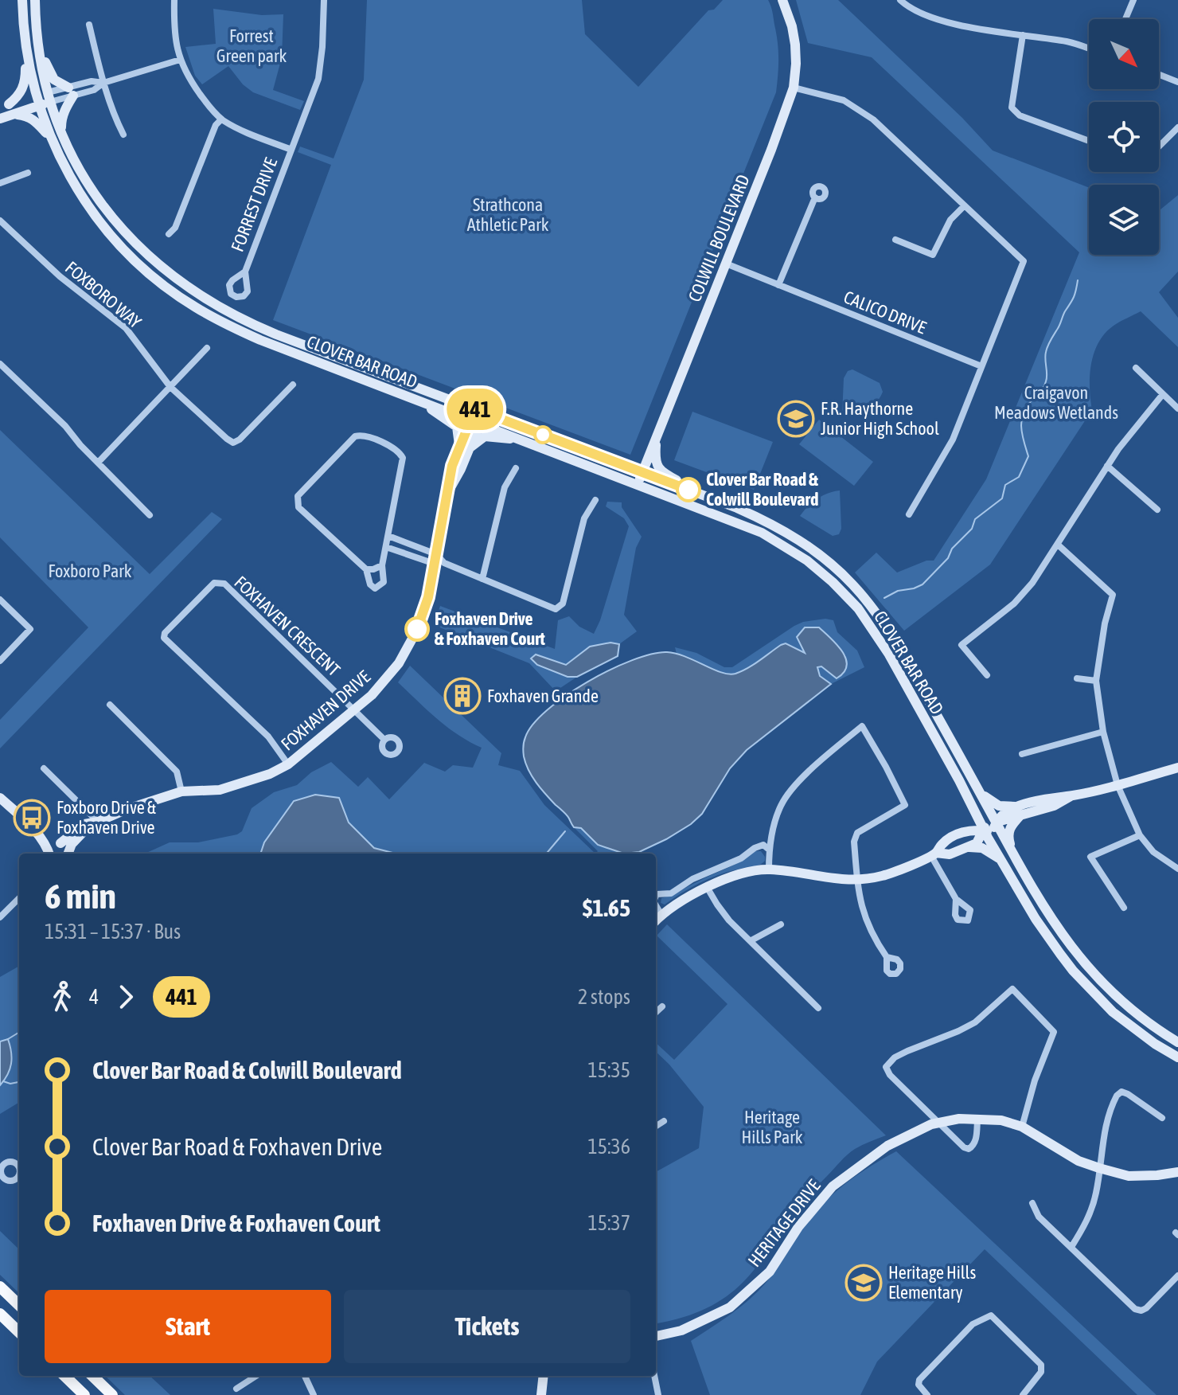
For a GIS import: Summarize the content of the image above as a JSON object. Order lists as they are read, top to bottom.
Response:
{
  "streets": {
    "main road": [
      "COLWILL BOULEVARD",
      "CLOVER BAR ROAD",
      "FOXHAVEN DRIVE",
      "HERITAGE DRIVE"
    ],
    "street": [
      "FORREST DRIVE",
      "FOXBORO WAY",
      "CALICO DRIVE",
      "FOXHAVEN CRESCENT"
    ]
  },
  "crossings": [
    ["COLWILL BOULEVARD", "CALICO DRIVE"],
    ["COLWILL BOULEVARD", "CLOVER BAR ROAD"],
    ["CLOVER BAR ROAD", "FOXHAVEN DRIVE"],
    ["FOXHAVEN CRESCENT", "FOXHAVEN DRIVE"]
  ],
  "parks": [
    "Forrest Green park",
    "Strathcona Athletic Park",
    "Craigavon Meadows Wetlands",
    "Foxboro Park",
    "Heritage Hills Park"
  ],
  "places": {
    "school or university": ["F.R. Haythorne Junior High School", "Heritage Hills Elementary"],
    "other": ["Clover Bar Road & Colwill Boulevard", "Foxhaven Drive & Foxhaven Court"],
    "building": ["Foxhaven Grande"],
    "bus stop": ["Foxboro Drive & Foxhaven Drive"]
  },
  "lines": ["bus line 441"],
  "north": "bottom right",
  "page": {
    "on_map": "441",
    "heading": ["6 min", "15:31 – 15:37 · Bus", "$1.65"],
    "legs": ["4", "441", "2 stops"],
    "list": [
      {
        "name": "Clover Bar Road & Colwill Boulevard",
        "value": "15:35"
      },
      {
        "name": "Clover Bar Road & Foxhaven Drive",
        "value": "15:36"
      },
      {
        "name": "Foxhaven Drive & Foxhaven Court",
        "value": "15:37"
      }
    ],
    "buttons": ["Start", "Tickets"]
  }
}
